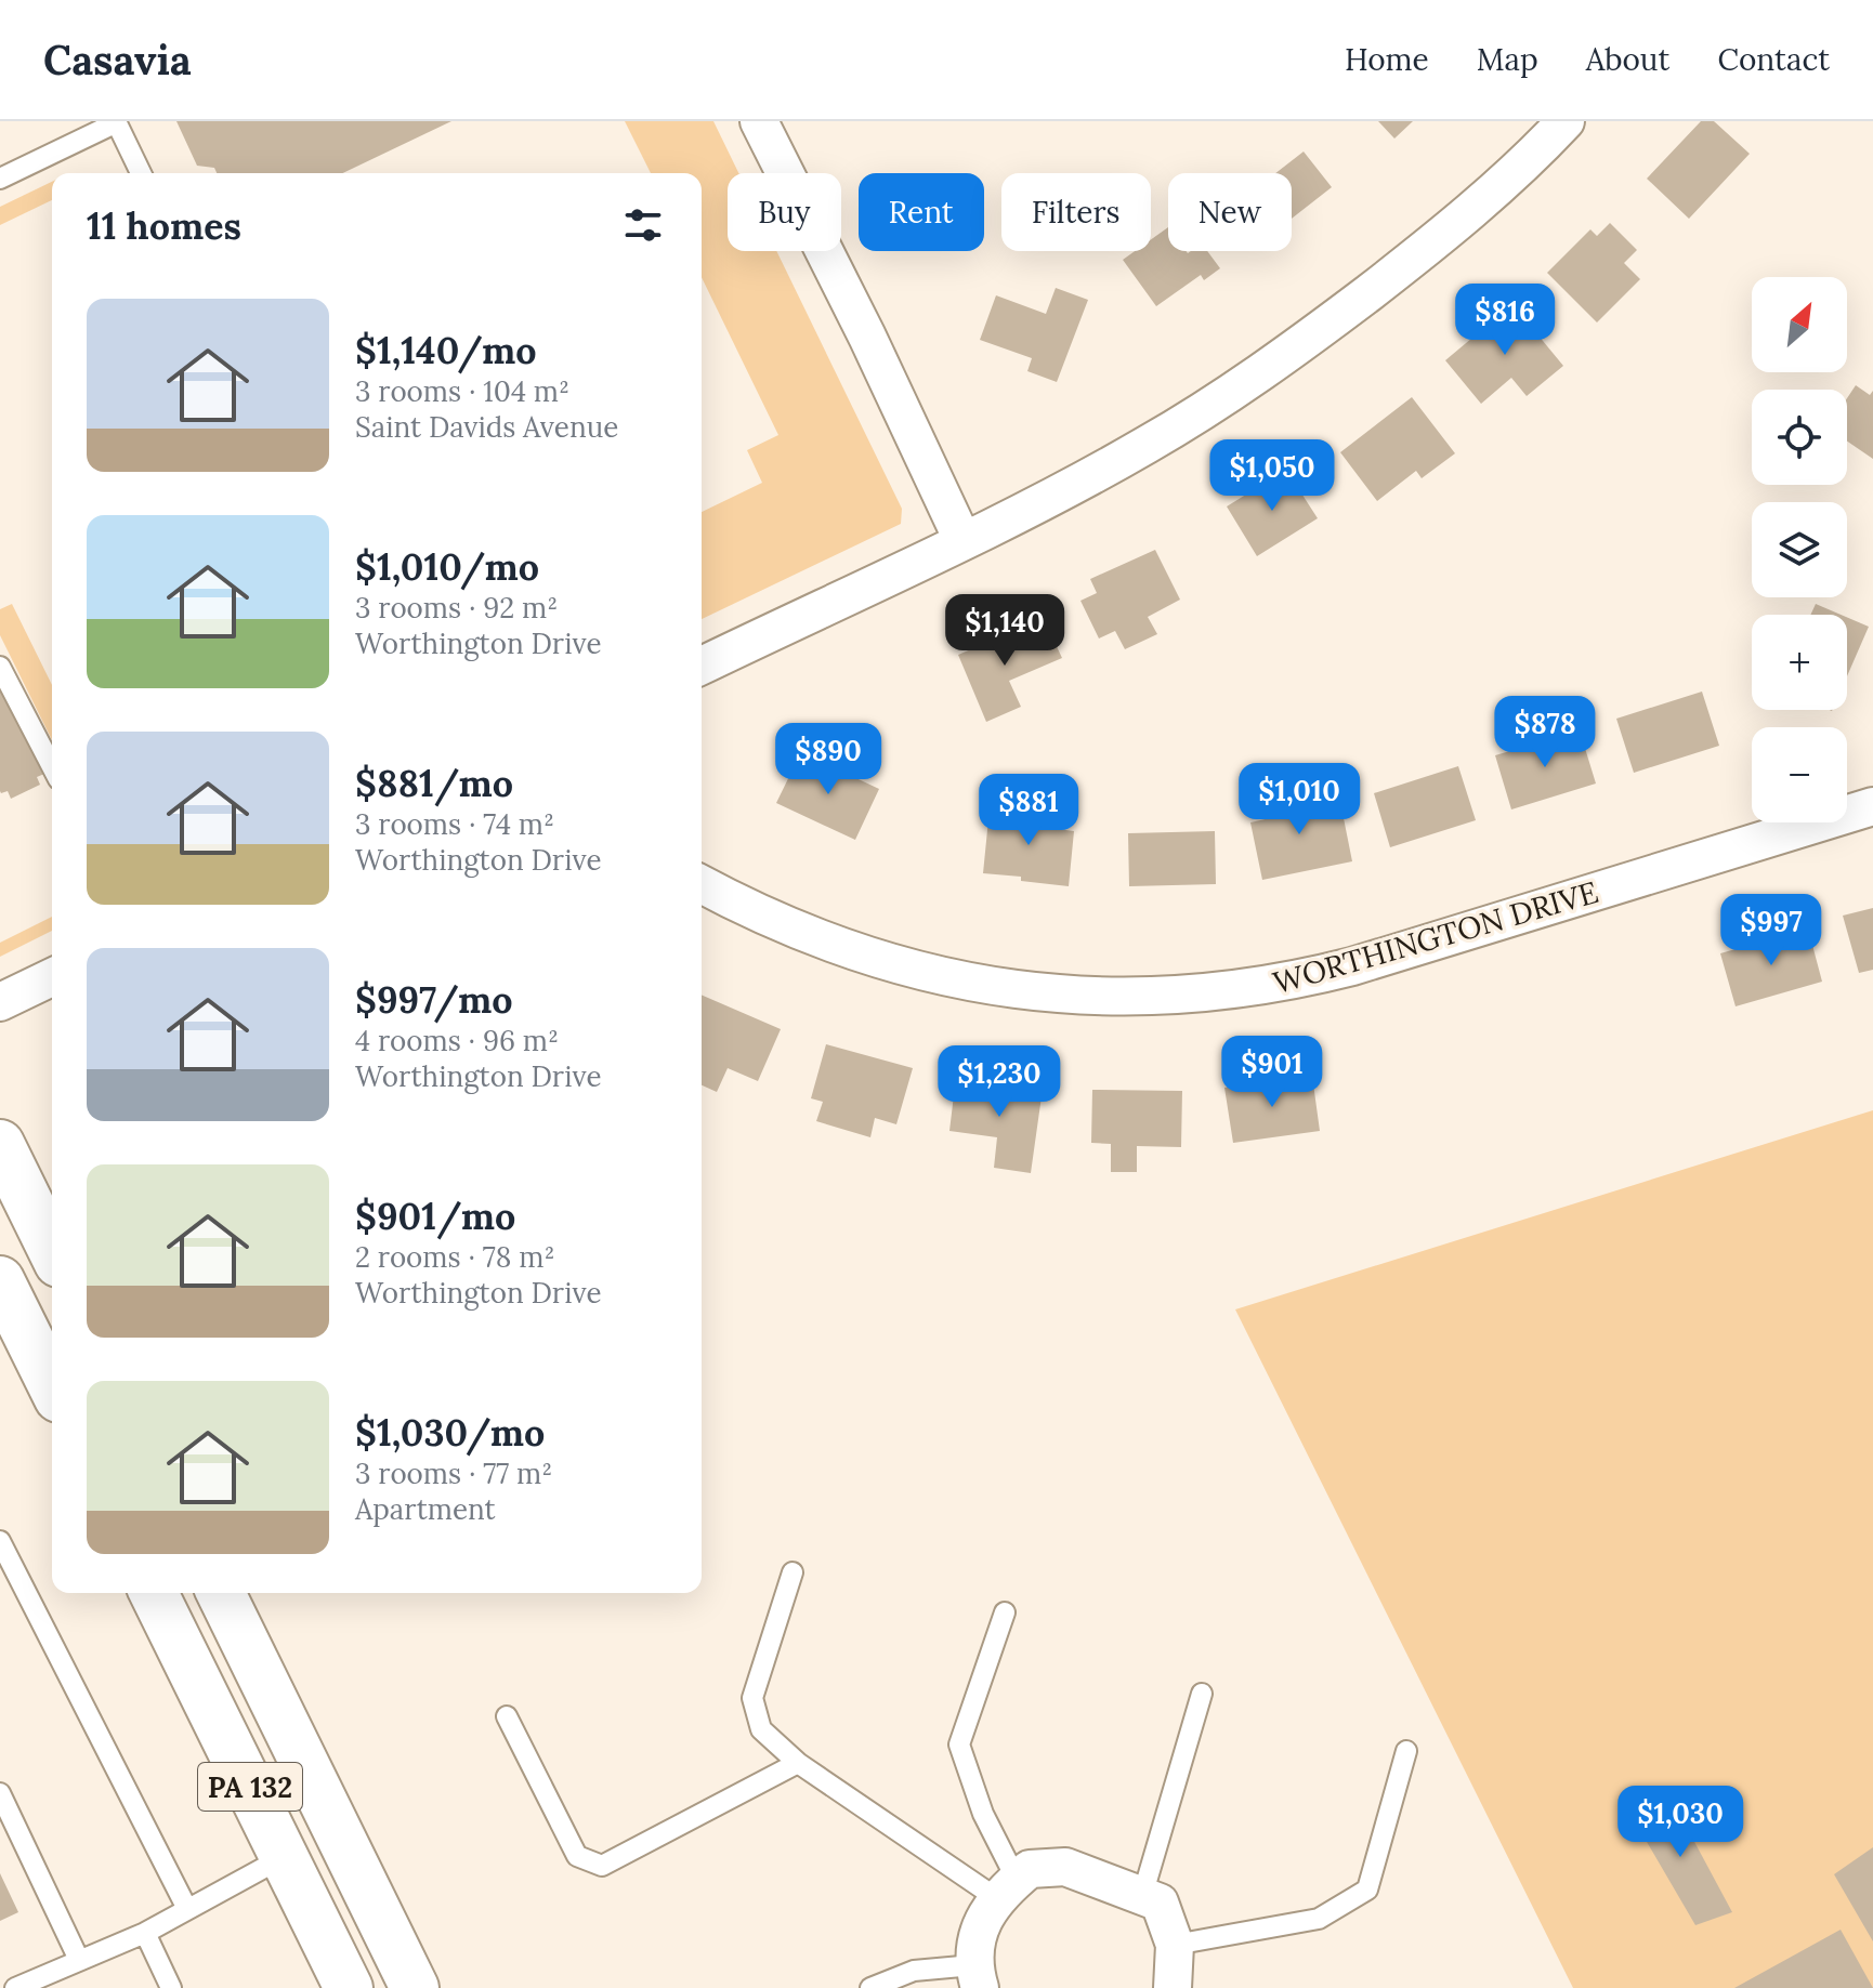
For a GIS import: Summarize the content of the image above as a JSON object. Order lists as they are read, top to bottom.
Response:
{
  "streets": {
    "main road": ["PA 132"],
    "street": ["WORTHINGTON DRIVE"]
  },
  "north": "top right",
  "page": {
    "header": "Casavia",
    "nav": [
      "Home",
      "Map",
      "About",
      "Contact"
    ],
    "chip": [
      "Buy",
      "Rent",
      "Filters",
      "New"
    ],
    "heading": "11 homes",
    "map_buttons": ["+", "−"],
    "list": [
      {
        "name": "$1,140/mo",
        "note": "3 rooms · 104 m² · Saint Davids Avenue"
      },
      {
        "name": "$1,010/mo",
        "note": "3 rooms · 92 m² · Worthington Drive"
      },
      {
        "name": "$881/mo",
        "note": "3 rooms · 74 m² · Worthington Drive"
      },
      {
        "name": "$997/mo",
        "note": "4 rooms · 96 m² · Worthington Drive"
      },
      {
        "name": "$901/mo",
        "note": "2 rooms · 78 m² · Worthington Drive"
      },
      {
        "name": "$1,030/mo",
        "note": "3 rooms · 77 m² · Apartment"
      }
    ],
    "price": [
      "$816",
      "$1,050",
      "$1,140",
      "$878",
      "$890",
      "$1,010",
      "$881",
      "$997",
      "$901",
      "$1,230",
      "$1,030"
    ]
  }
}
